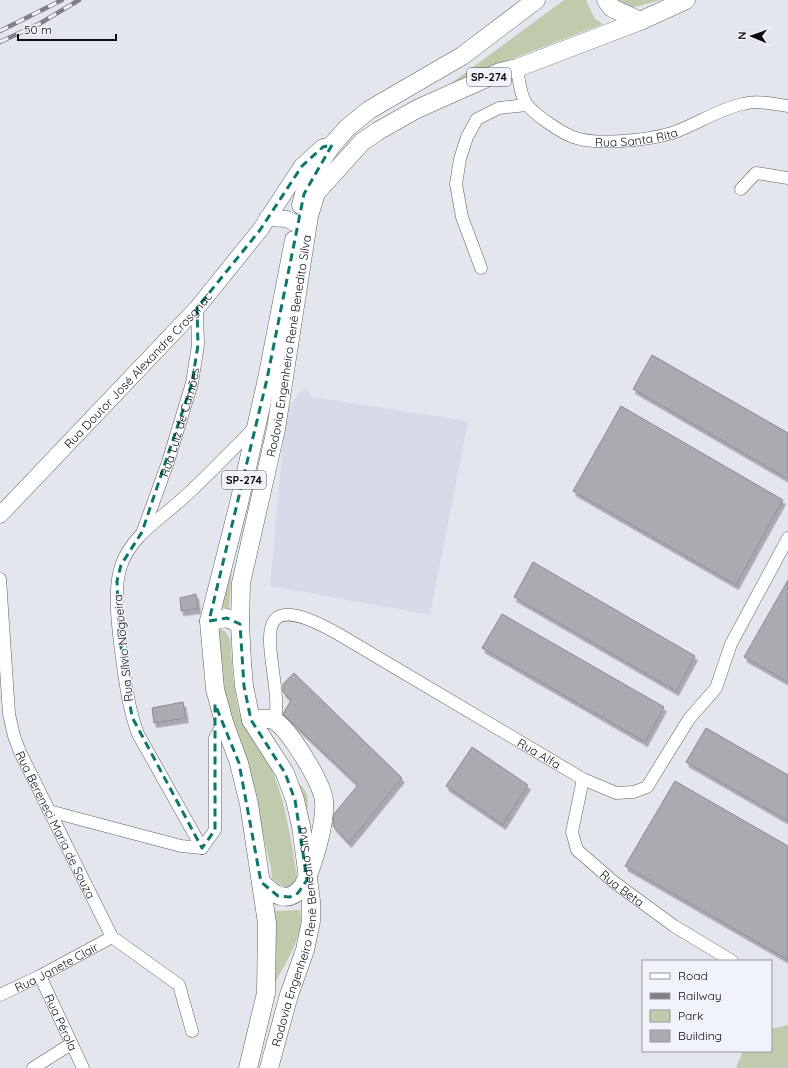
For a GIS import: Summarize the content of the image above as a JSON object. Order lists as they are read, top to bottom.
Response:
{
  "streets": {
    "main road": ["SP-274", "Rodovia Engenheiro Renê Benedito Silva", "Rua Doutor José Alexandre Crosgnac"],
    "street": [
      "Rua Santa Rita",
      "Rua Luiz de Camões",
      "Rua Sílvio Nogueira",
      "Rua Alfa",
      "Rua Bereneci Maria de Souza",
      "Rua Beta",
      "Rua Janete Clair",
      "Rua Pérola"
    ]
  },
  "crossings": [
    ["Rodovia Engenheiro Renê Benedito Silva", "Rua Doutor José Alexandre Crosgnac"],
    ["Rua Doutor José Alexandre Crosgnac", "Rua Luiz de Camões"],
    ["Rua Luiz de Camões", "Rua Sílvio Nogueira"],
    ["Rua Alfa", "Rua Beta"],
    ["Rua Bereneci Maria de Souza", "Rua Janete Clair"],
    ["Rua Janete Clair", "Rua Pérola"]
  ],
  "legend": [
    "Road",
    "Railway",
    "Park",
    "Building"
  ],
  "scale_bar": "50 m",
  "north": "left"
}
